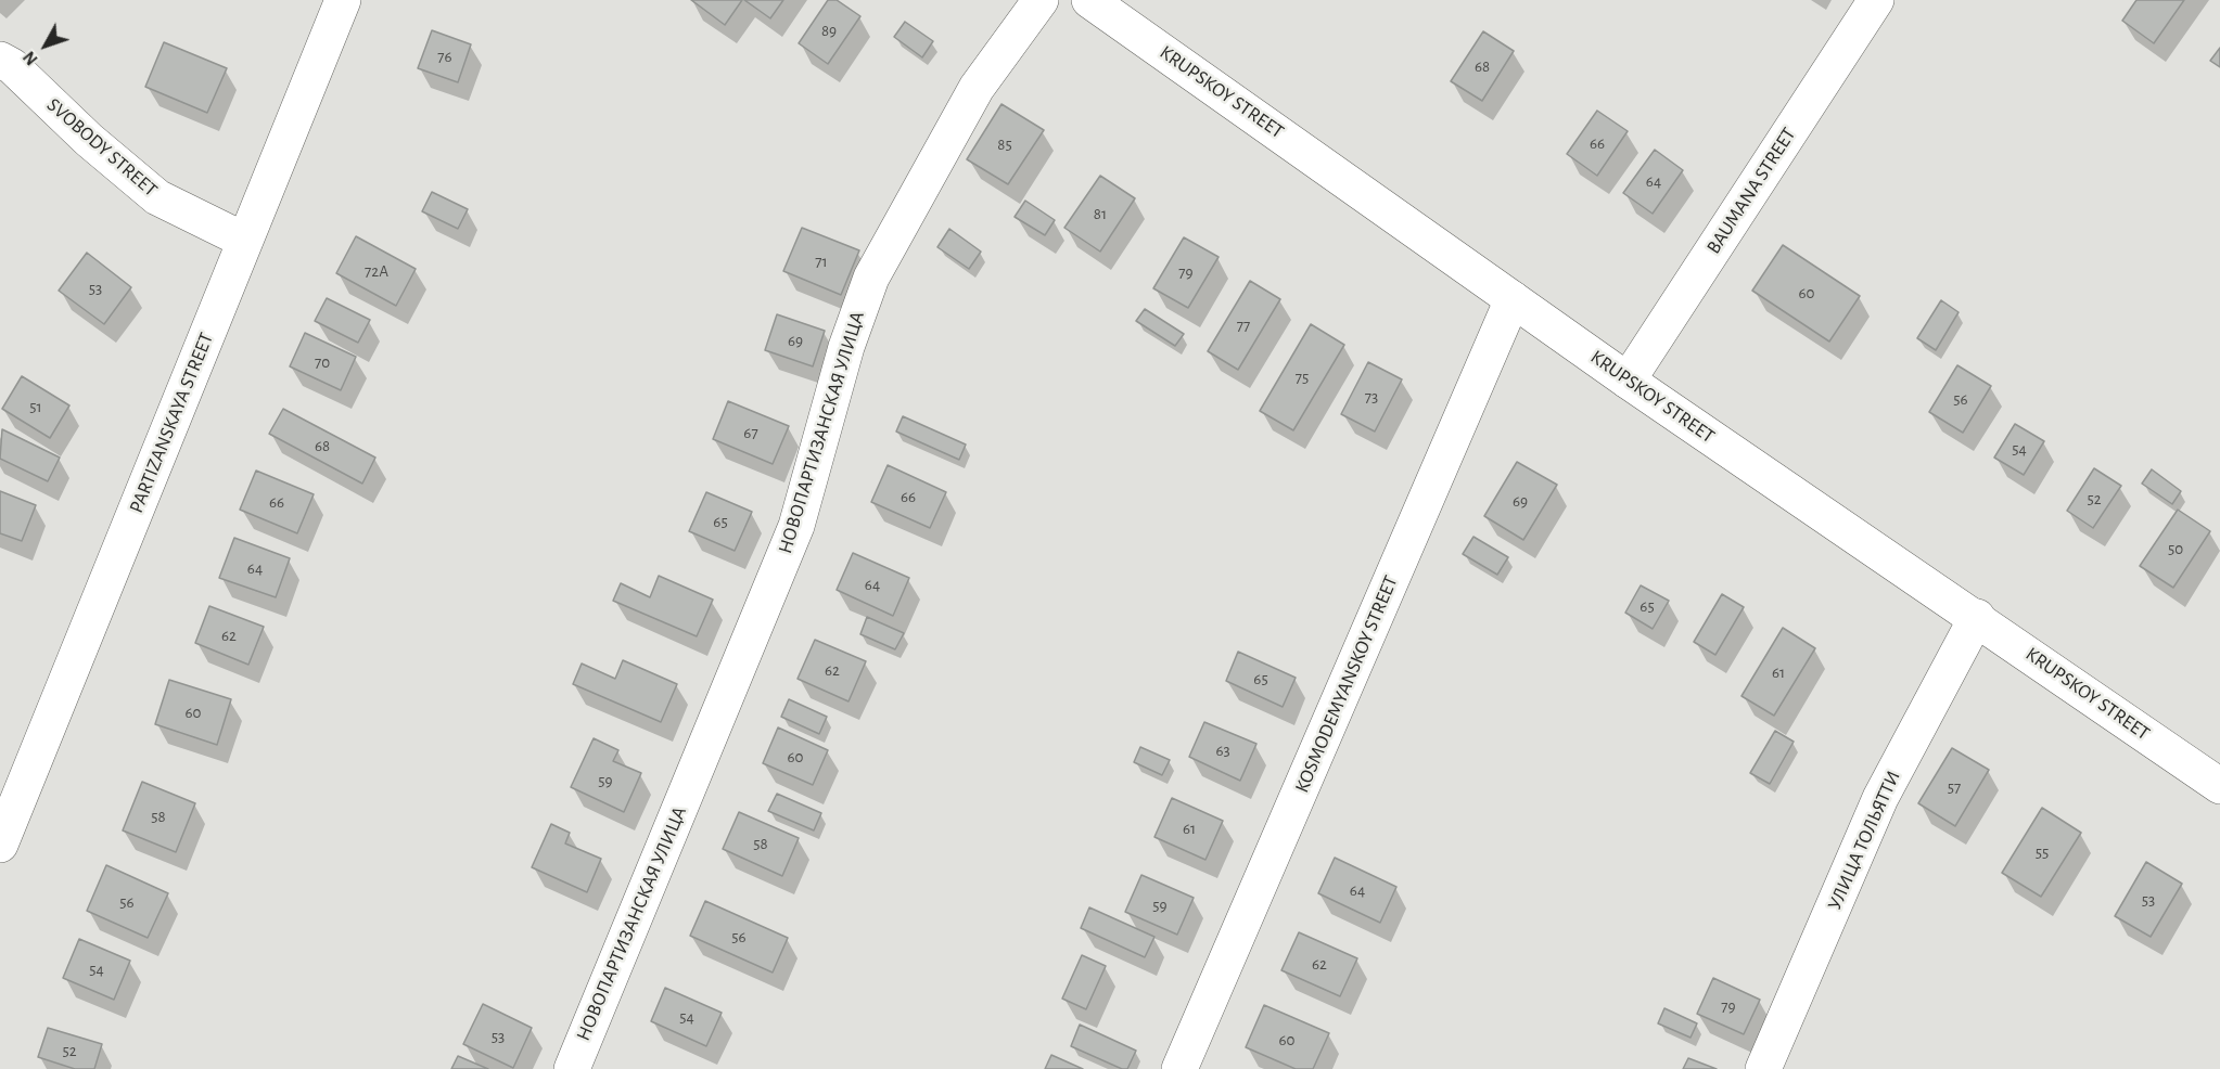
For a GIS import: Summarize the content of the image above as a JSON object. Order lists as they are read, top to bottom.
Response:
{
  "streets": {
    "street": [
      "KRUPSKOY STREET",
      "SVOBODY STREET",
      "BAUMANA STREET",
      "PARTIZANSKAYA STREET",
      "НОВОПАРТИЗАНСКАЯ УЛИЦА",
      "KOSMODEMYANSKOY STREET",
      "УЛИЦА ТОЛЬЯТТИ"
    ]
  },
  "crossings": [
    ["KRUPSKOY STREET", "BAUMANA STREET"],
    ["KRUPSKOY STREET", "KOSMODEMYANSKOY STREET"],
    ["KRUPSKOY STREET", "УЛИЦА ТОЛЬЯТТИ"],
    ["SVOBODY STREET", "PARTIZANSKAYA STREET"]
  ],
  "house_numbers": [
    "89",
    "76",
    "68",
    "66",
    "85",
    "64",
    "81",
    "71",
    "72А",
    "79",
    "53",
    "60",
    "77",
    "69",
    "70",
    "75",
    "73",
    "56",
    "51",
    "67",
    "68",
    "54",
    "66",
    "52",
    "69",
    "66",
    "65",
    "50",
    "64",
    "64",
    "65",
    "62",
    "62",
    "61",
    "65",
    "60",
    "63",
    "60",
    "59",
    "57",
    "58",
    "61",
    "58",
    "55",
    "64",
    "53",
    "56",
    "59",
    "56",
    "62",
    "54",
    "79",
    "54",
    "53",
    "60",
    "52"
  ],
  "north": "bottom left"
}
